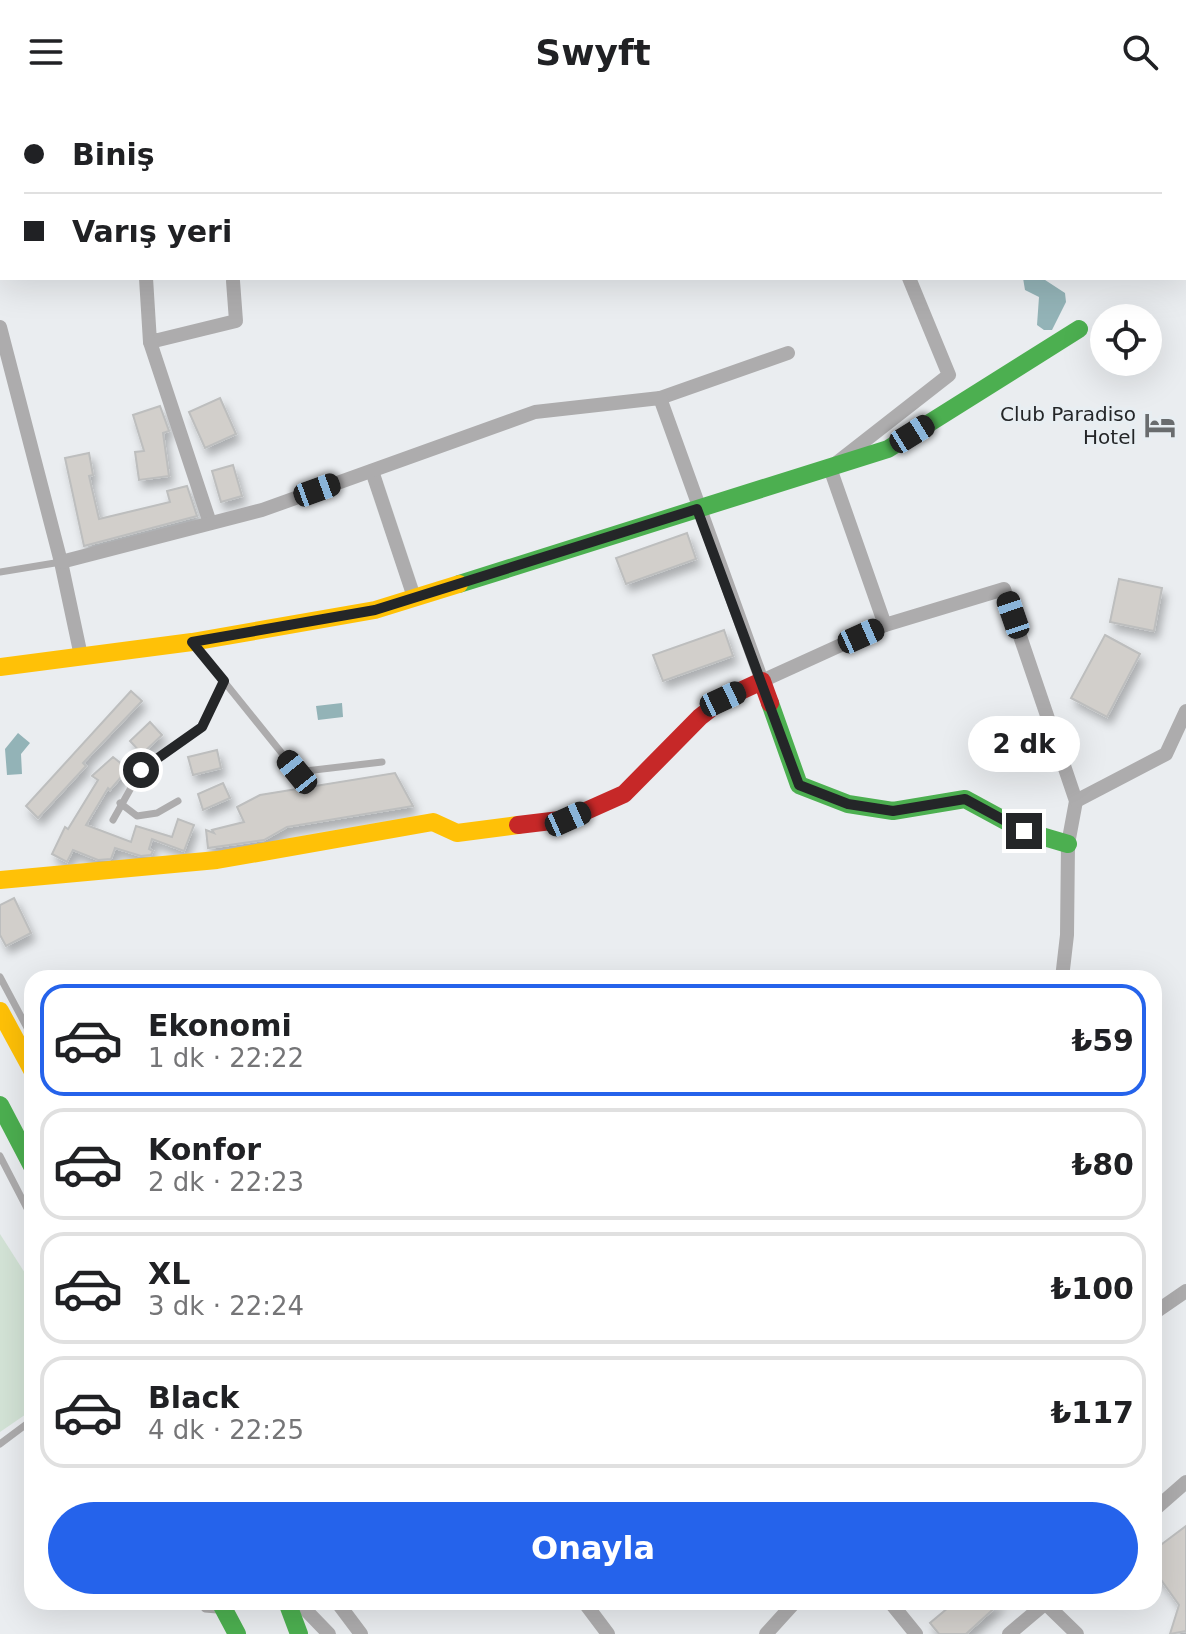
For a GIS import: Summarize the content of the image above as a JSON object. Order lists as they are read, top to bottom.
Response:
{
  "places": {
    "hotel": ["Club Paradiso Hotel"]
  },
  "page": {
    "header": "Swyft",
    "banner": ["Biniş", "Varış yeri"],
    "bubble": "2 dk",
    "list": [
      {
        "name": "Ekonomi",
        "note": "1 dk · 22:22",
        "value": "₺59"
      },
      {
        "name": "Konfor",
        "note": "2 dk · 22:23",
        "value": "₺80"
      },
      {
        "name": "XL",
        "note": "3 dk · 22:24",
        "value": "₺100"
      },
      {
        "name": "Black",
        "note": "4 dk · 22:25",
        "value": "₺117"
      }
    ],
    "buttons": "Onayla"
  }
}
